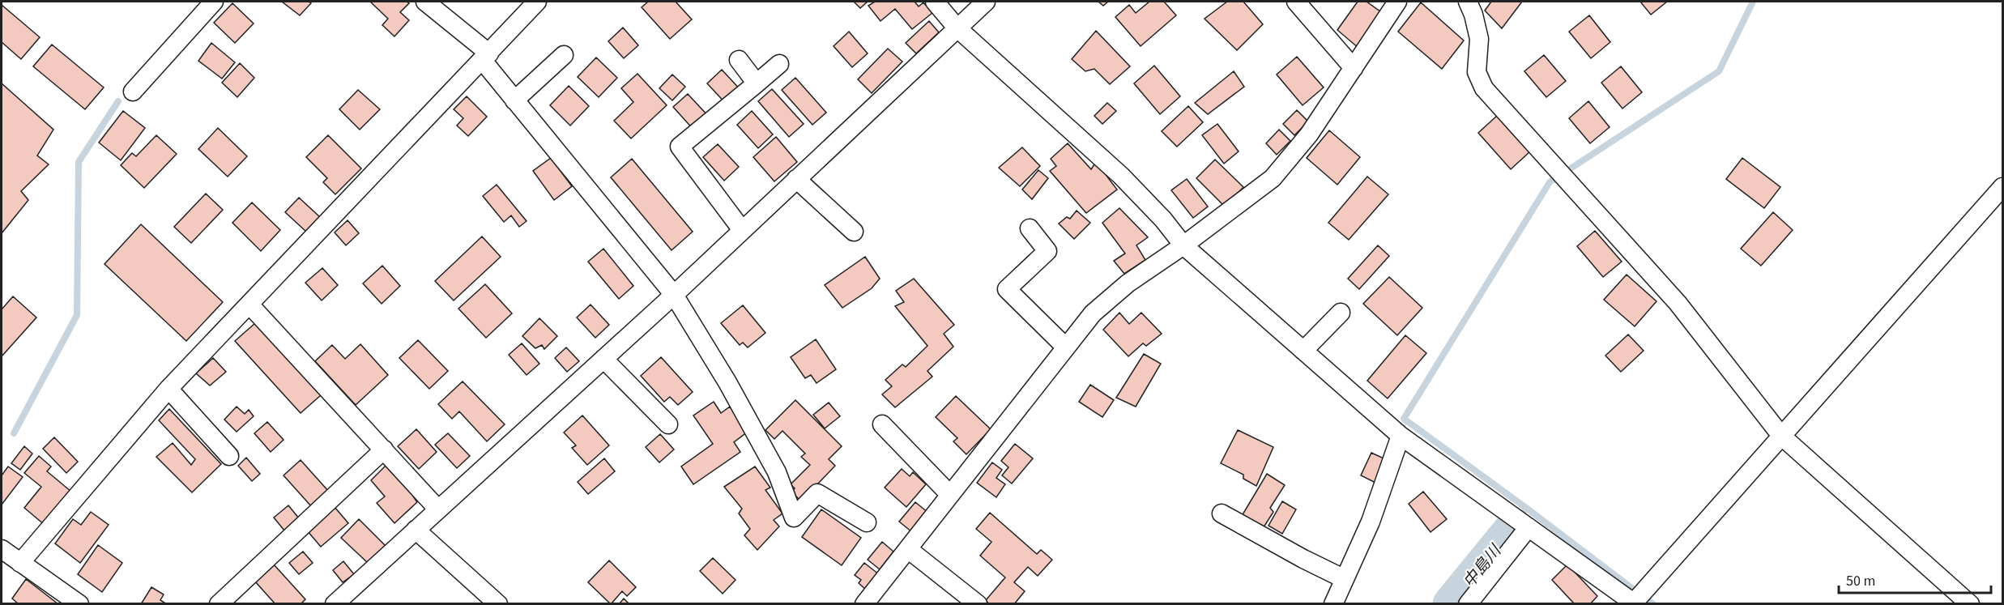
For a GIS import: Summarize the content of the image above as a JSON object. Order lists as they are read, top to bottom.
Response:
{
  "water": ["中島川"],
  "scale_bar": "50 m"
}
